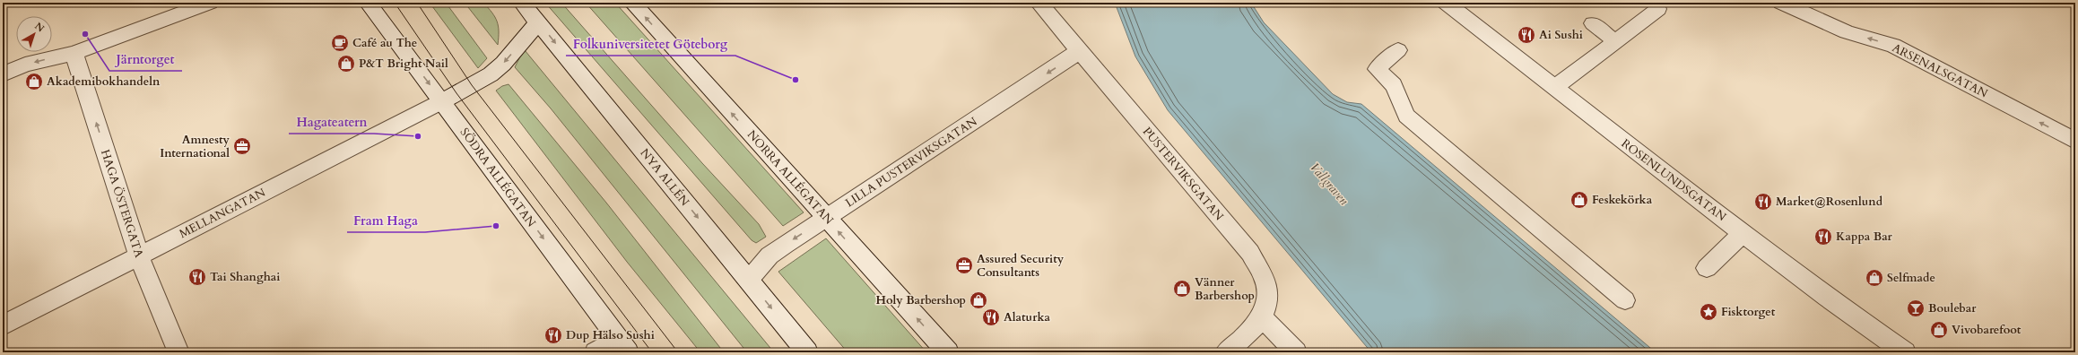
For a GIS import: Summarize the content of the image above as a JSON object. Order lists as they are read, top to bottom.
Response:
{
  "streets": {
    "street": [
      "ARSENALSGATAN",
      "LILLA PUSTERVIKSGATAN",
      "PUSTERVIKSGATAN",
      "SÖDRA ALLÉGATAN",
      "NYA ALLÉN",
      "NORRA ALLÉGATAN",
      "ROSENLUNDSGATAN",
      "HAGA ÖSTERGATA",
      "MELLANGATAN"
    ]
  },
  "crossings": [
    ["LILLA PUSTERVIKSGATAN", "PUSTERVIKSGATAN"],
    ["LILLA PUSTERVIKSGATAN", "NYA ALLÉN"],
    ["LILLA PUSTERVIKSGATAN", "NORRA ALLÉGATAN"],
    ["SÖDRA ALLÉGATAN", "MELLANGATAN"],
    ["NYA ALLÉN", "MELLANGATAN"],
    ["HAGA ÖSTERGATA", "MELLANGATAN"]
  ],
  "one_way": [
    "ARSENALSGATAN",
    "LILLA PUSTERVIKSGATAN",
    "SÖDRA ALLÉGATAN",
    "NYA ALLÉN",
    "NORRA ALLÉGATAN",
    "HAGA ÖSTERGATA"
  ],
  "water": ["Vallgraven"],
  "places": {
    "other": [
      "Järntorget",
      "Folkuniversitetet Göteborg",
      "Hagateatern",
      "Fram Haga"
    ],
    "restaurant": [
      "Ai Sushi",
      "Market@Rosenlund",
      "Kappa Bar",
      "Tai Shanghai",
      "Alaturka",
      "Dup Hälso Sushi"
    ],
    "cafe": ["Café au The"],
    "shop": [
      "P&T Bright Nail",
      "Akademibokhandeln",
      "Feskekörka",
      "Selfmade",
      "Vänner Barbershop",
      "Holy Barbershop",
      "Vivobarefoot"
    ],
    "office": ["Amnesty International", "Assured Security Consultants"],
    "bar": ["Boulebar"],
    "place": ["Fisktorget"]
  },
  "north": "top right"
}
